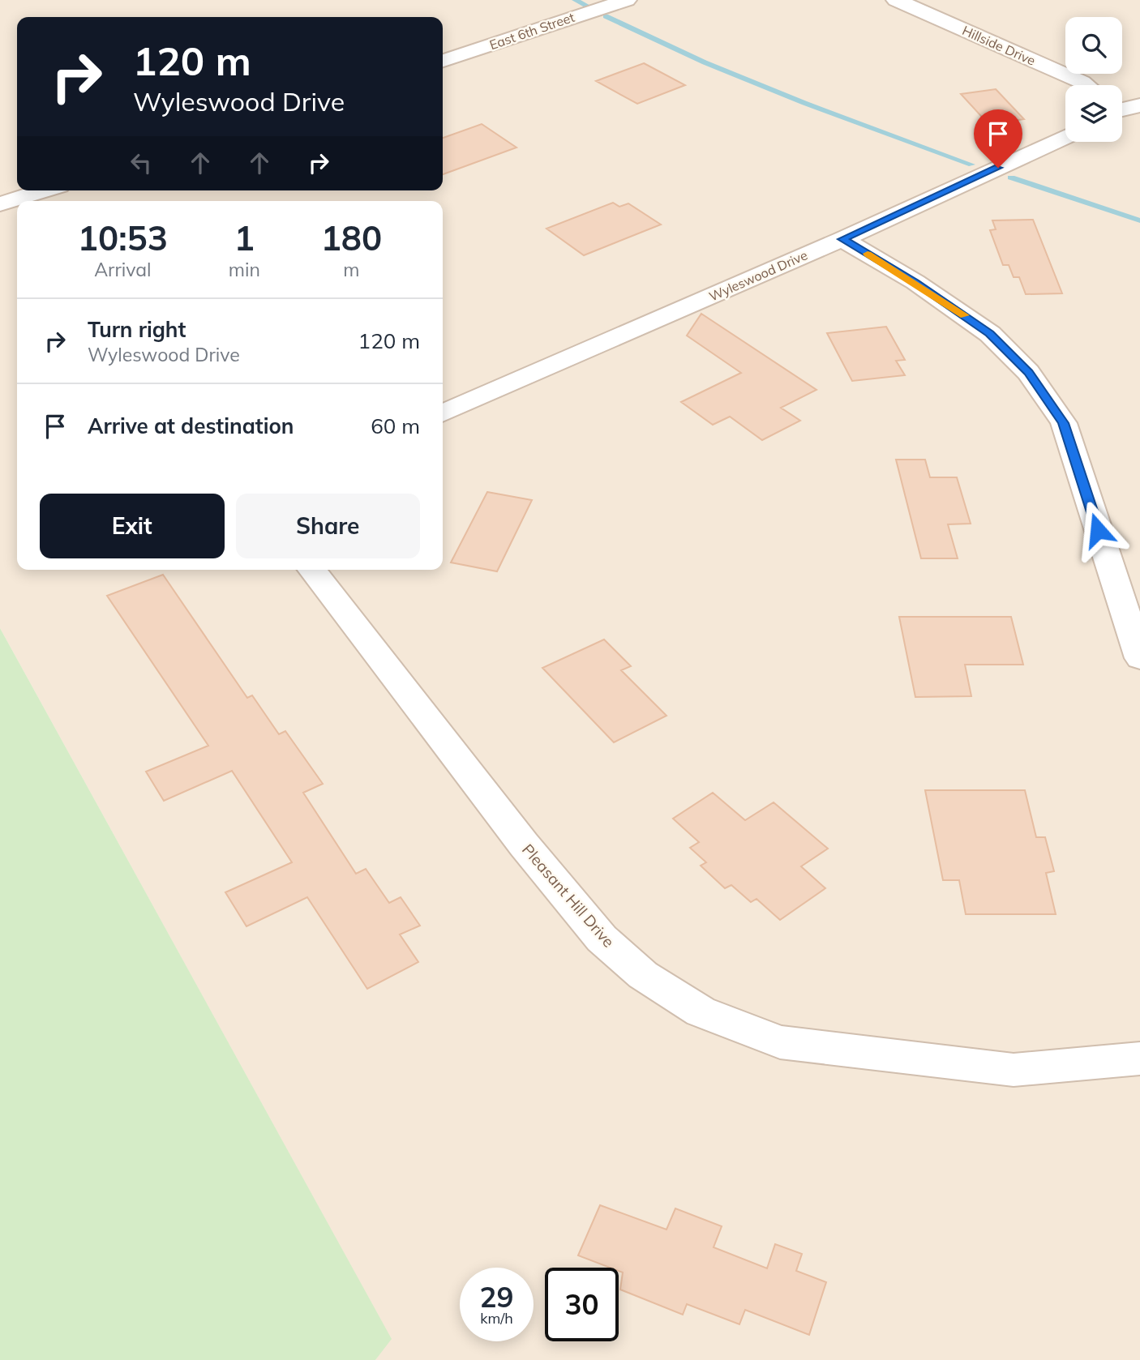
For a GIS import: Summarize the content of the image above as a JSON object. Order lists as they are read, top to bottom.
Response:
{
  "streets": {
    "street": [
      "East 6th Street",
      "Hillside Drive",
      "Wyleswood Drive",
      "Pleasant Hill Drive"
    ]
  },
  "page": {
    "turn": ["120 m", "Wyleswood Drive"],
    "eta": [
      "10:53",
      "Arrival",
      "1",
      "min",
      "180",
      "m"
    ],
    "list": [
      {
        "name": "Turn right",
        "note": "Wyleswood Drive",
        "value": "120 m"
      },
      {
        "name": "Arrive at destination",
        "value": "60 m"
      }
    ],
    "buttons": ["Exit", "Share"],
    "speed": "29 km/h",
    "limit": "30"
  }
}
